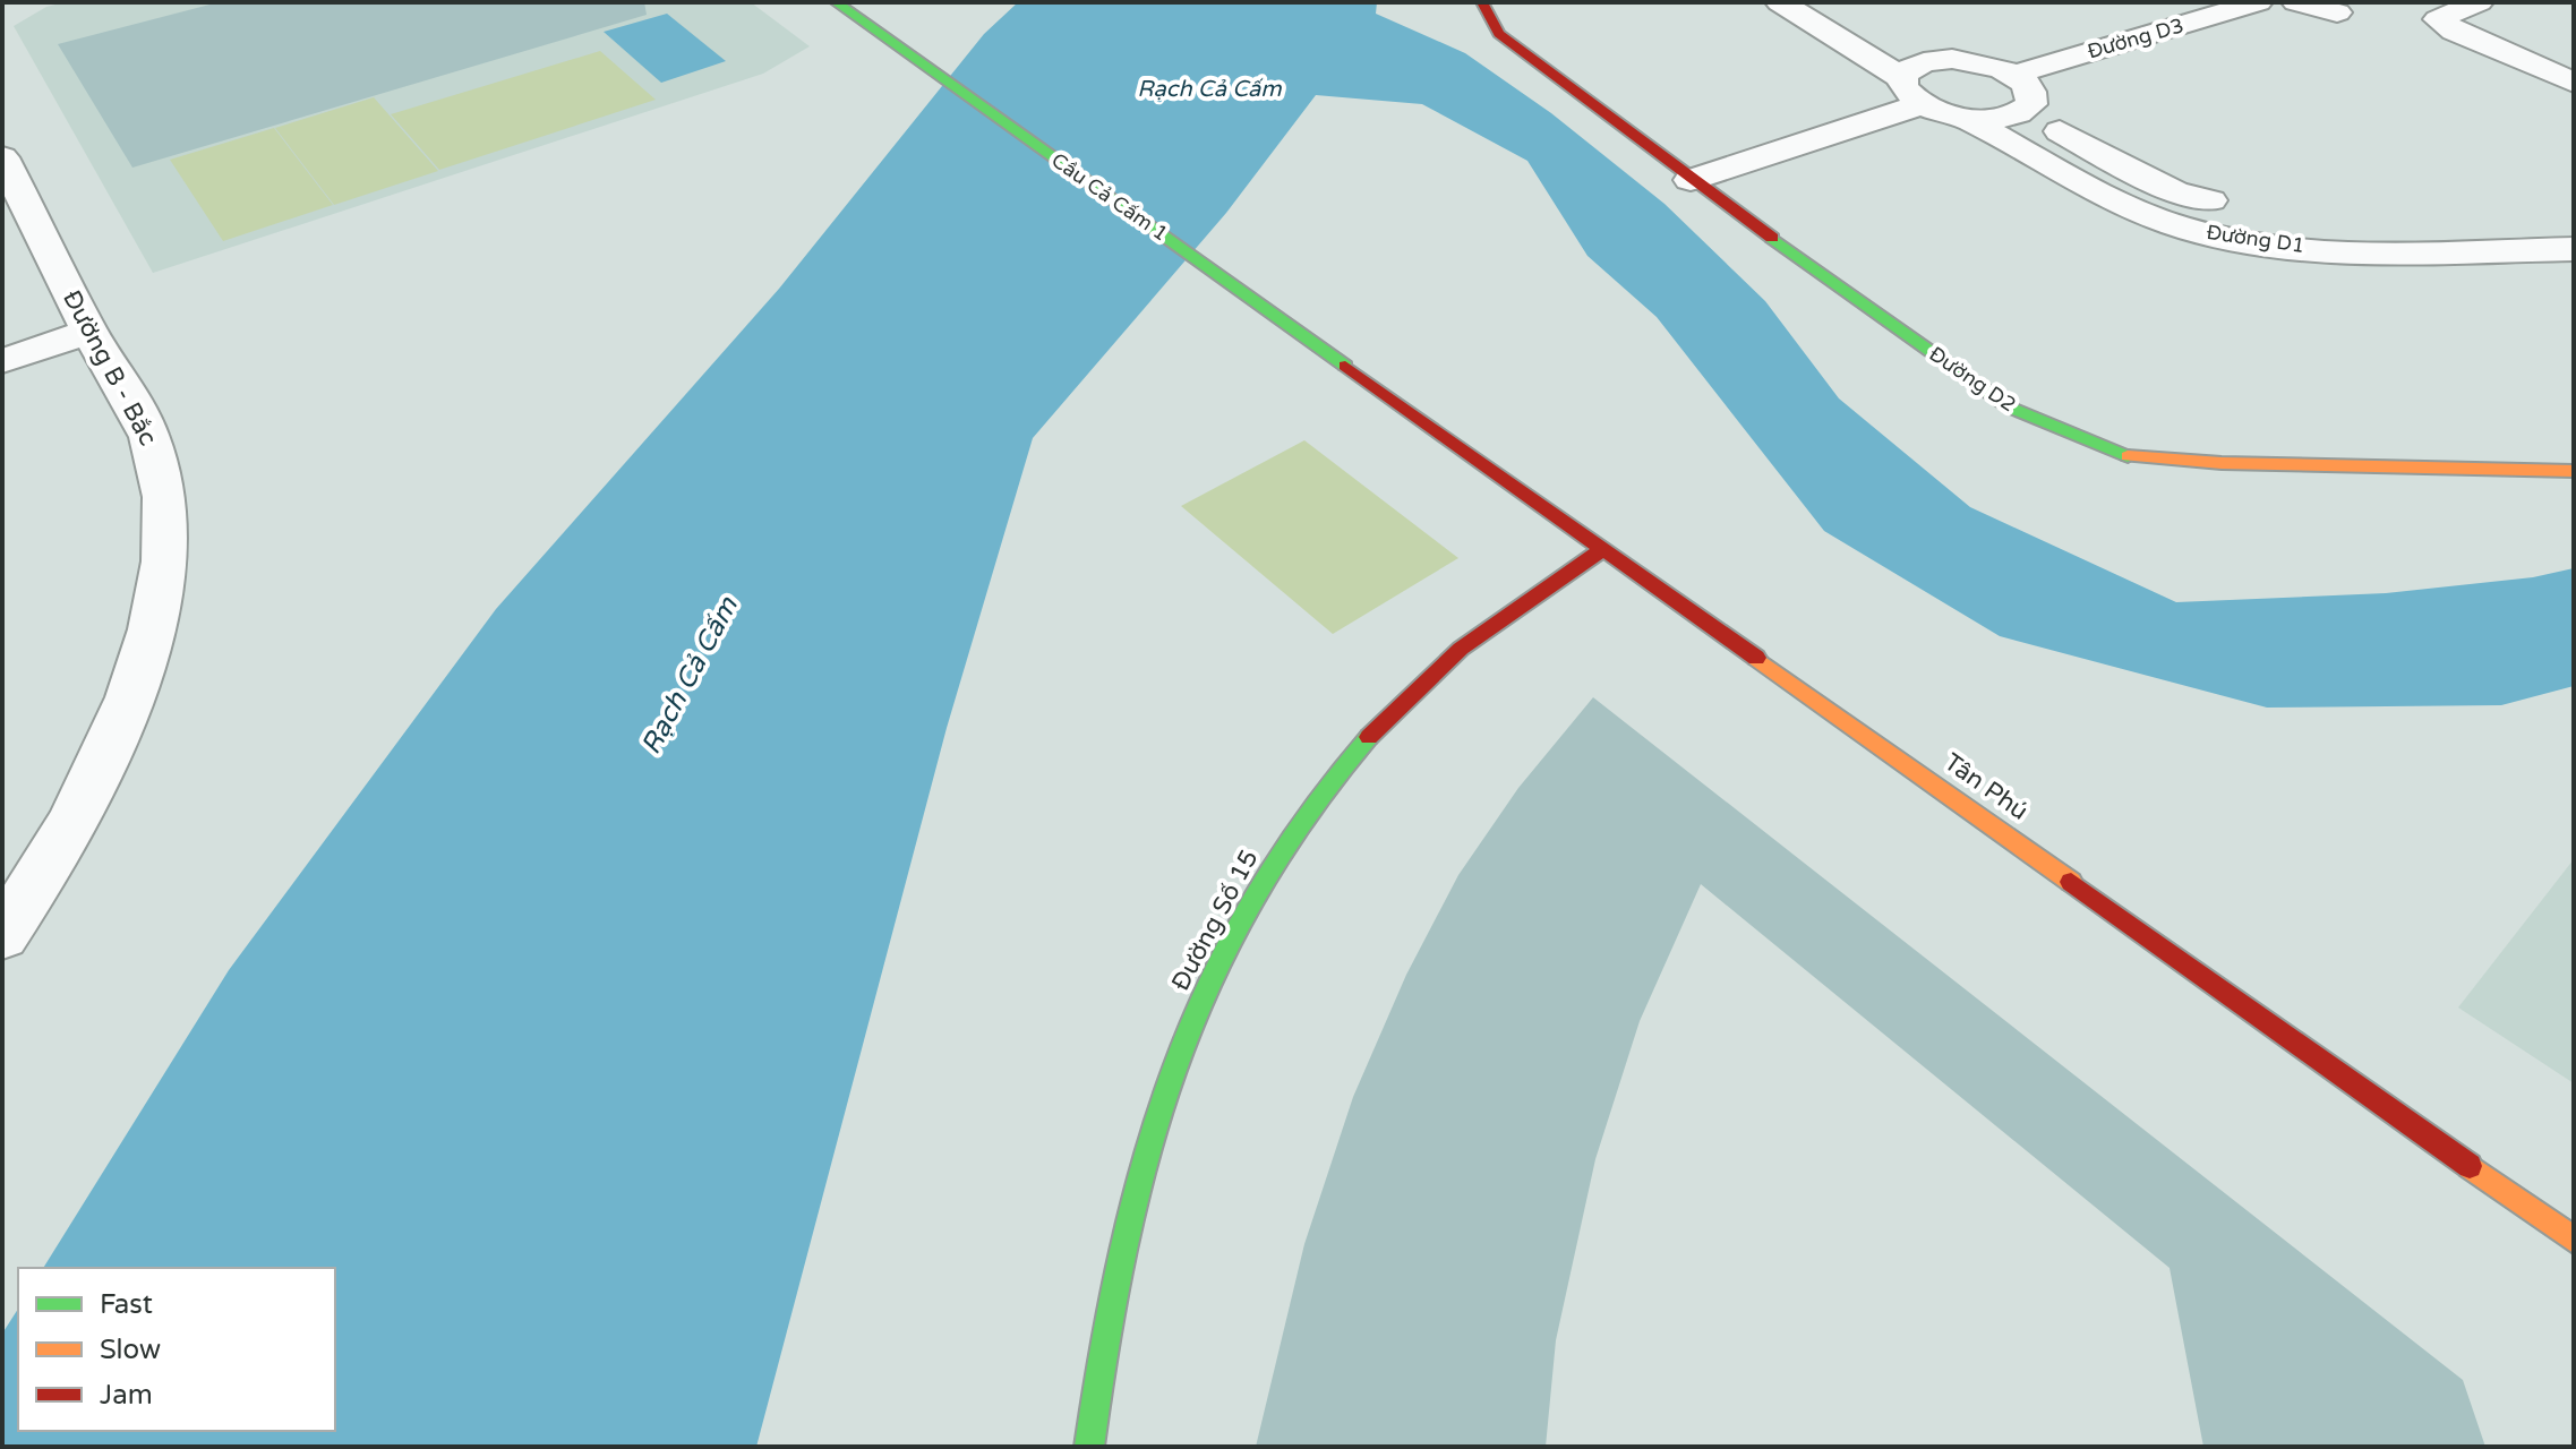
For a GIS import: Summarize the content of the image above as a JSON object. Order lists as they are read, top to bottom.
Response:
{
  "streets": {
    "street": [
      "Đường D3",
      "Cầu Cả Cấm 1",
      "Đường D1",
      "Đường B - Bắc",
      "Đường D2",
      "Tân Phú",
      "Đường Số 15"
    ]
  },
  "crossings": [
    ["Cầu Cả Cấm 1", "Tân Phú"],
    ["Tân Phú", "Đường Số 15"]
  ],
  "water": ["Rạch Cả Cấm"],
  "legend": ["Fast", "Slow", "Jam"]
}
